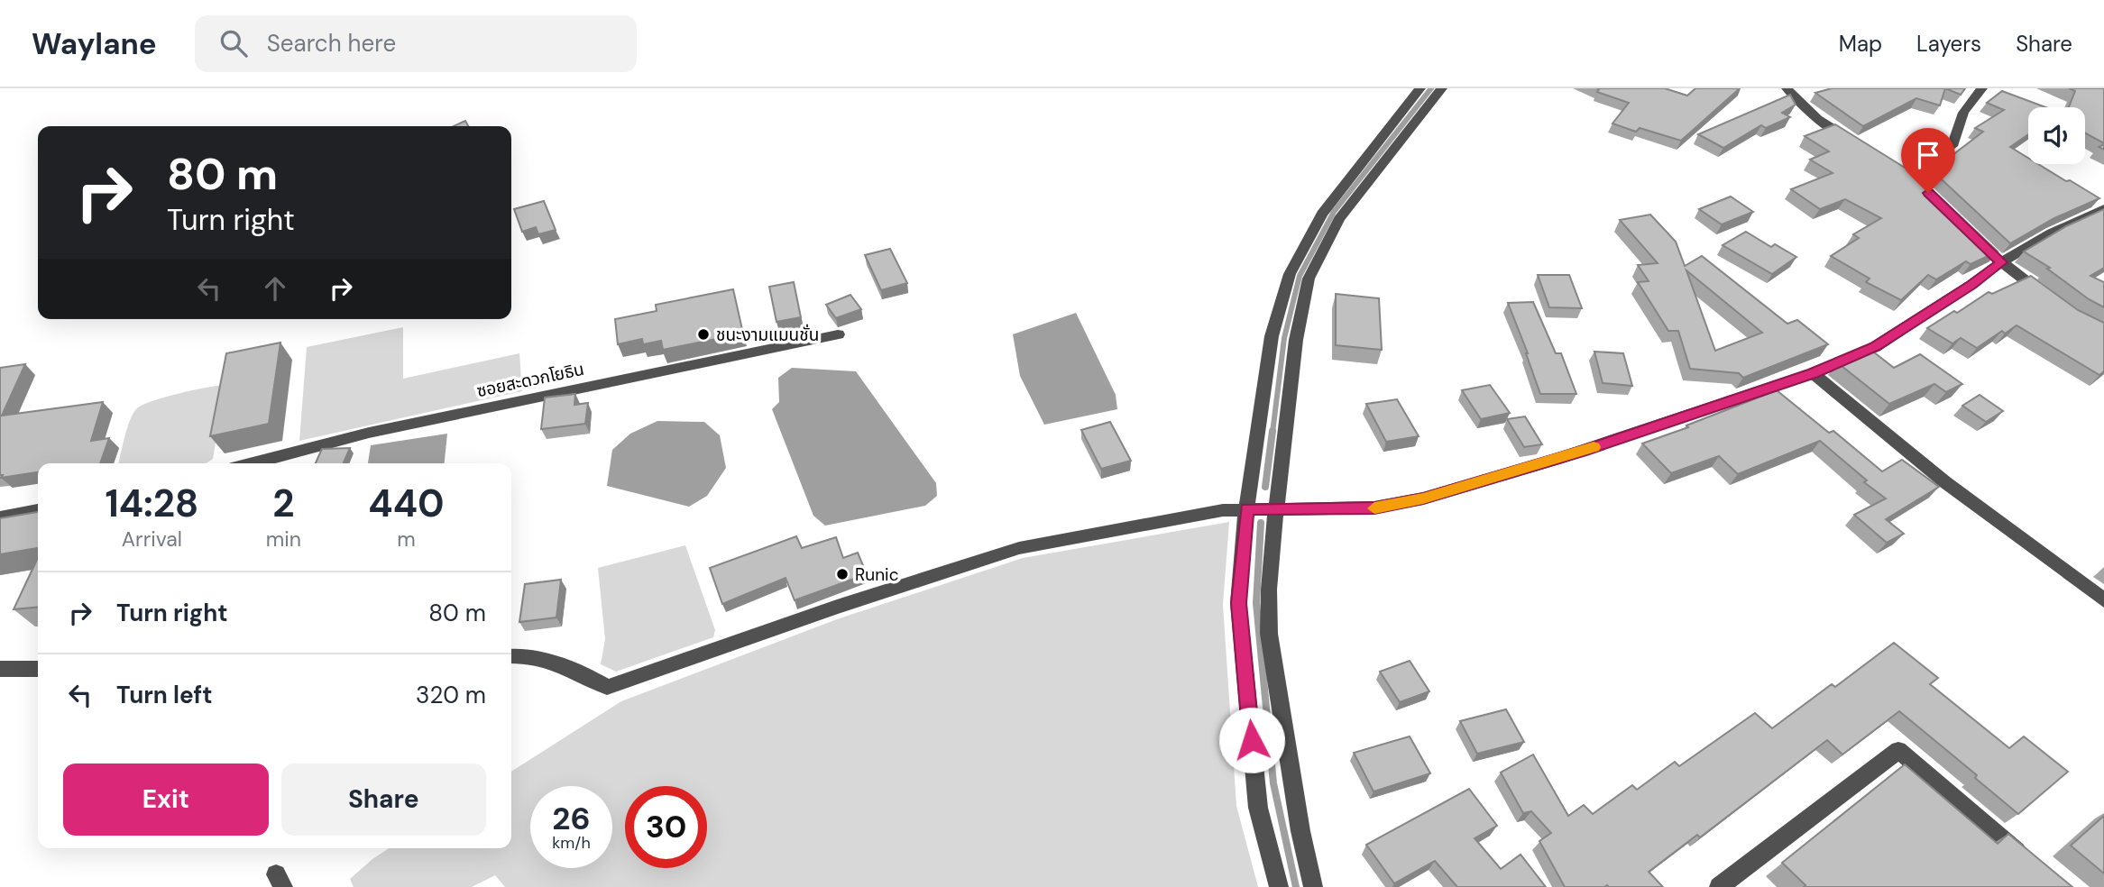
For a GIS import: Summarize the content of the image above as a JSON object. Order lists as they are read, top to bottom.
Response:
{
  "streets": {
    "street": ["ซอยสะดวกโยธิน"]
  },
  "places": ["ชนะงามแมนชั่น", "Runic"],
  "page": {
    "header": "Waylane",
    "search": "Search here",
    "nav": ["Map", "Layers", "Share"],
    "turn": ["80 m", "Turn right"],
    "eta": [
      "14:28",
      "Arrival",
      "2",
      "min",
      "440",
      "m"
    ],
    "list": [
      {
        "name": "Turn right",
        "value": "80 m"
      },
      {
        "name": "Turn left",
        "value": "320 m"
      }
    ],
    "buttons": ["Exit", "Share"],
    "speed": "26 km/h",
    "limit": "30"
  }
}
